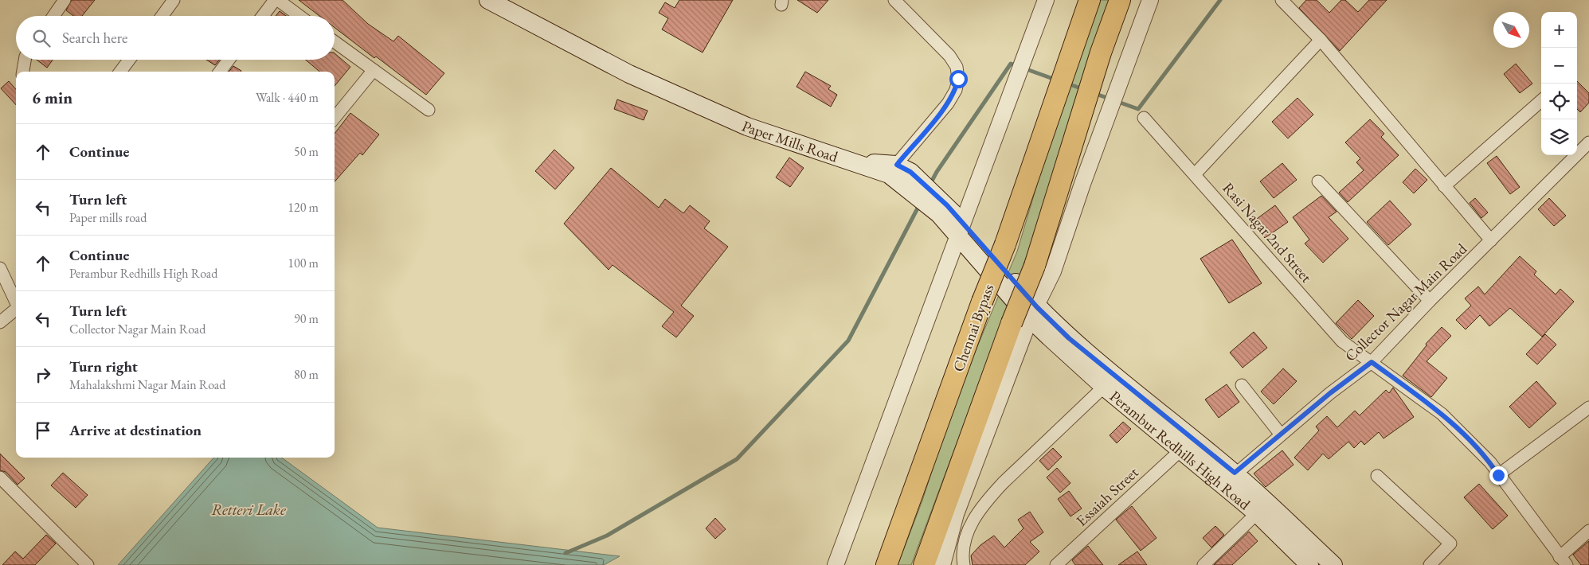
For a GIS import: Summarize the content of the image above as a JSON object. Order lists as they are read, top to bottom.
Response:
{
  "streets": {
    "highway": ["Chennai Bypass"],
    "main road": ["Paper Mills Road", "Perambur Redhills High Road"],
    "street": ["Rasi Nagar 2nd Street", "Collector Nagar Main Road", "Essaiah Street"]
  },
  "crossings": [
    ["Rasi Nagar 2nd Street", "Collector Nagar Main Road"],
    ["Collector Nagar Main Road", "Perambur Redhills High Road"],
    ["Perambur Redhills High Road", "Essaiah Street"]
  ],
  "water": ["Retteri Lake"],
  "north": "bottom right",
  "page": {
    "map_buttons": ["+", "−"],
    "search": "Search here",
    "heading": ["6 min", "Walk · 440 m"],
    "list": [
      ["Continue", "50 m"],
      ["Turn left", "Paper mills road", "120 m"],
      ["Continue", "Perambur Redhills High Road", "100 m"],
      ["Turn left", "Collector Nagar Main Road", "90 m"],
      ["Turn right", "Mahalakshmi Nagar Main Road", "80 m"],
      "Arrive at destination"
    ]
  }
}
